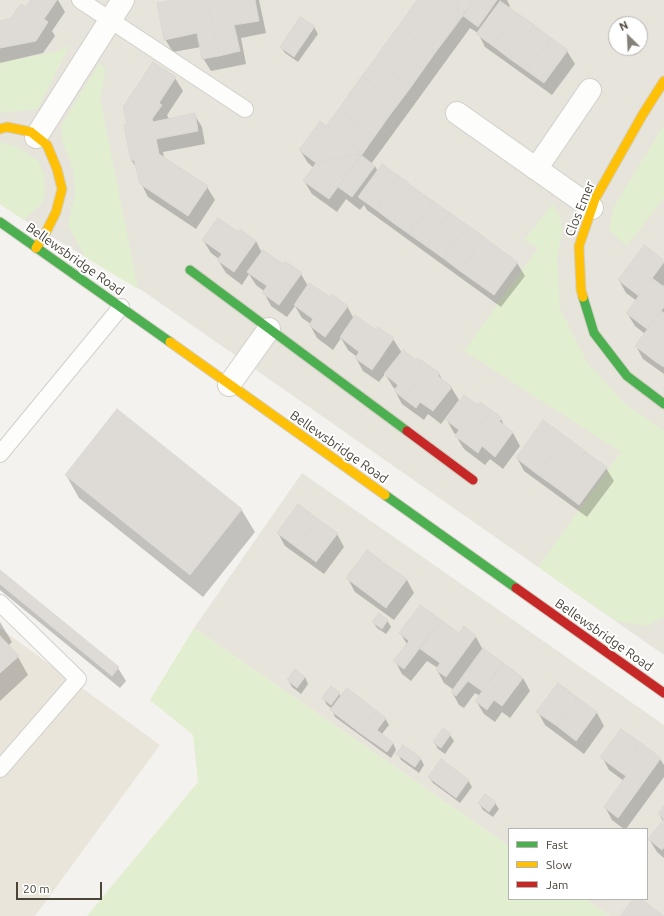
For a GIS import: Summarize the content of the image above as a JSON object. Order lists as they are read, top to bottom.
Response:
{
  "streets": {
    "street": ["Clos Emer", "Bellewsbridge Road"]
  },
  "legend": ["Fast", "Slow", "Jam"],
  "scale_bar": "20 m",
  "north": "top left"
}
